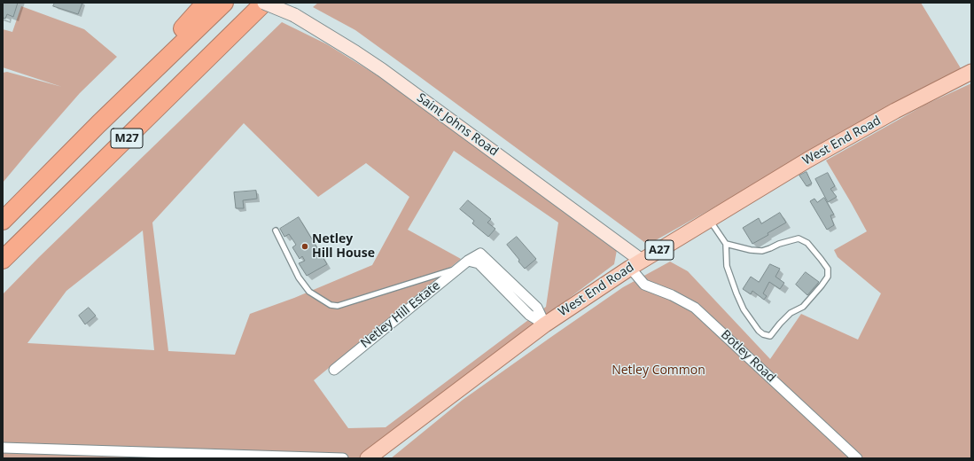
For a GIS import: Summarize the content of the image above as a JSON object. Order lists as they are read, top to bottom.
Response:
{
  "streets": {
    "highway": ["M27"],
    "main road": ["Saint Johns Road", "West End Road", "A27"],
    "street": ["Netley Hill Estate", "Botley Road"]
  },
  "crossings": [
    ["Saint Johns Road", "M27"],
    ["Saint Johns Road", "West End Road"],
    ["Saint Johns Road", "Botley Road"],
    ["West End Road", "Netley Hill Estate"],
    ["West End Road", "Botley Road"]
  ],
  "parks": ["Netley Common"],
  "places": ["Netley Hill House"]
}
